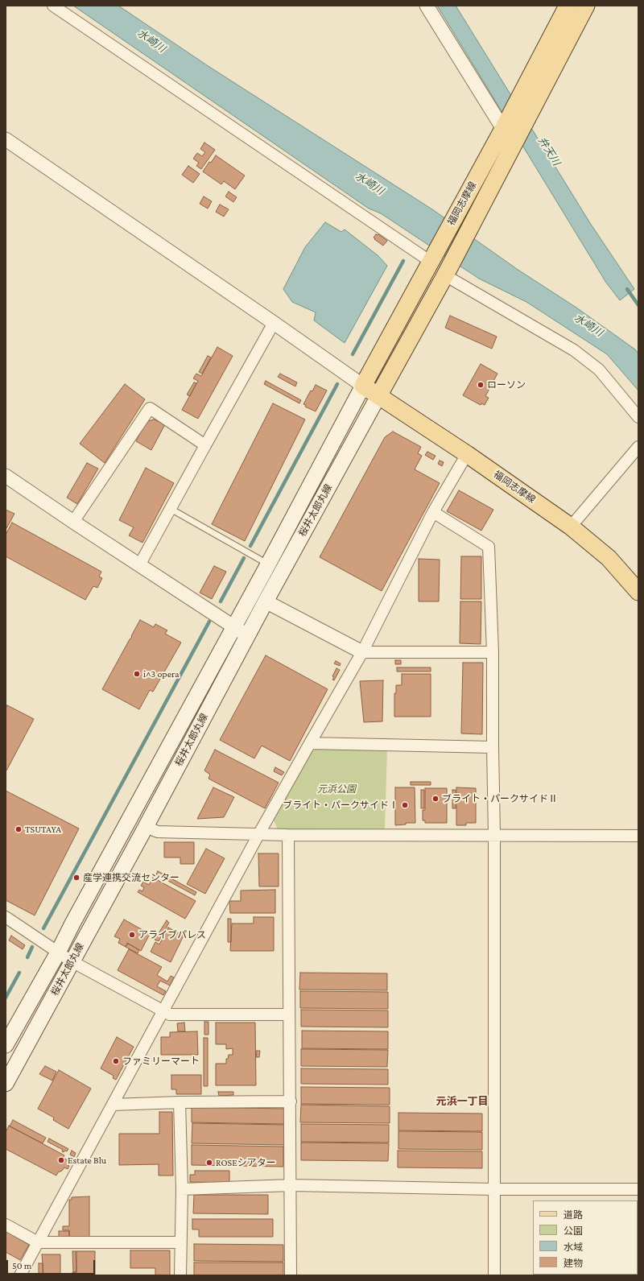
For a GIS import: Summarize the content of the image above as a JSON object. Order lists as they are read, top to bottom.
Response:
{
  "streets": {
    "main road": ["福岡志摩線", "桜井太郎丸線"]
  },
  "crossings": [
    ["福岡志摩線", "桜井太郎丸線"]
  ],
  "districts": ["元浜一丁目"],
  "water": ["水崎川", "弁天川"],
  "parks": ["元浜公園"],
  "places": [
    "ローソン",
    "i^3 opera",
    "ブライト・パークサイドⅡ",
    "ブライト・パークサイドⅠ",
    "TSUTAYA",
    "産学連携交流センター",
    "アライブパレス",
    "ファミリーマート",
    "Estate Blu",
    "ROSEシアター"
  ],
  "legend": [
    "道路",
    "公園",
    "水域",
    "建物"
  ],
  "scale_bar": "50 m"
}
